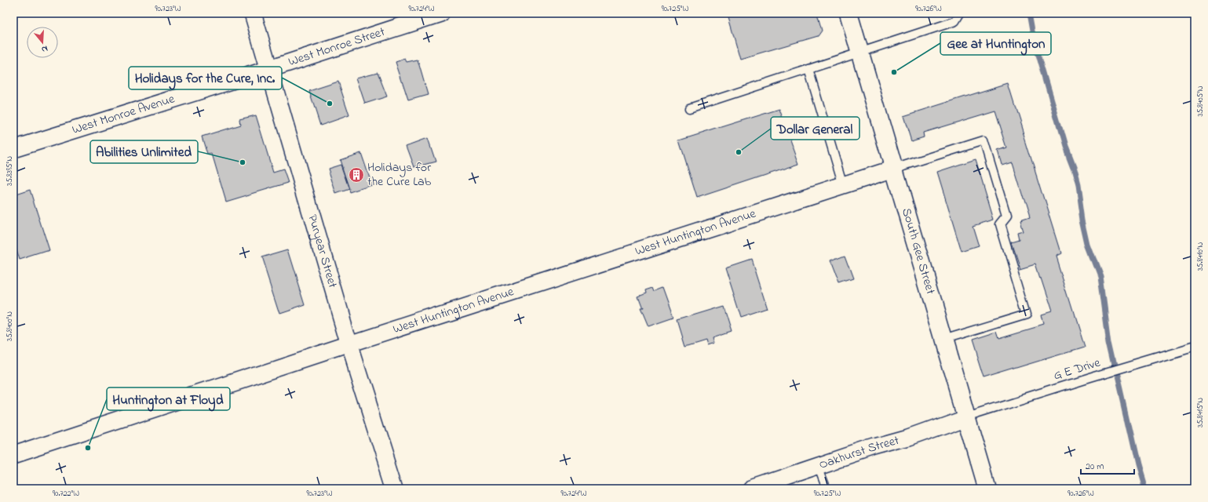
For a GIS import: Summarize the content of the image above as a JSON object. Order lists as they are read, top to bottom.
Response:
{
  "streets": {
    "main road": ["South Gee Street"],
    "street": [
      "West Monroe Street",
      "West Monroe Avenue",
      "West Huntington Avenue",
      "Puryear Street",
      "Oakhurst Street"
    ],
    "lane": ["G E Drive"]
  },
  "crossings": [
    ["West Monroe Street", "West Monroe Avenue"],
    ["West Monroe Street", "Puryear Street"],
    ["West Monroe Avenue", "Puryear Street"],
    ["West Huntington Avenue", "South Gee Street"],
    ["West Huntington Avenue", "Puryear Street"],
    ["South Gee Street", "G E Drive"],
    ["South Gee Street", "Oakhurst Street"],
    ["G E Drive", "Oakhurst Street"]
  ],
  "places": {
    "other": [
      "Gee at Huntington",
      "Holidays for the Cure, Inc.",
      "Dollar General",
      "Abilities Unlimited",
      "Huntington at Floyd"
    ],
    "building": ["Holidays for the Cure Lab"]
  },
  "scale_bar": "20 m",
  "north": "bottom",
  "coordinates": [
    "90.723°W",
    "90.724°W",
    "90.725°W",
    "90.726°W",
    "35.8405°N",
    "35.8395°N",
    "35.8410°N",
    "35.8400°N",
    "35.8415°N",
    "90.722°W"
  ]
}
